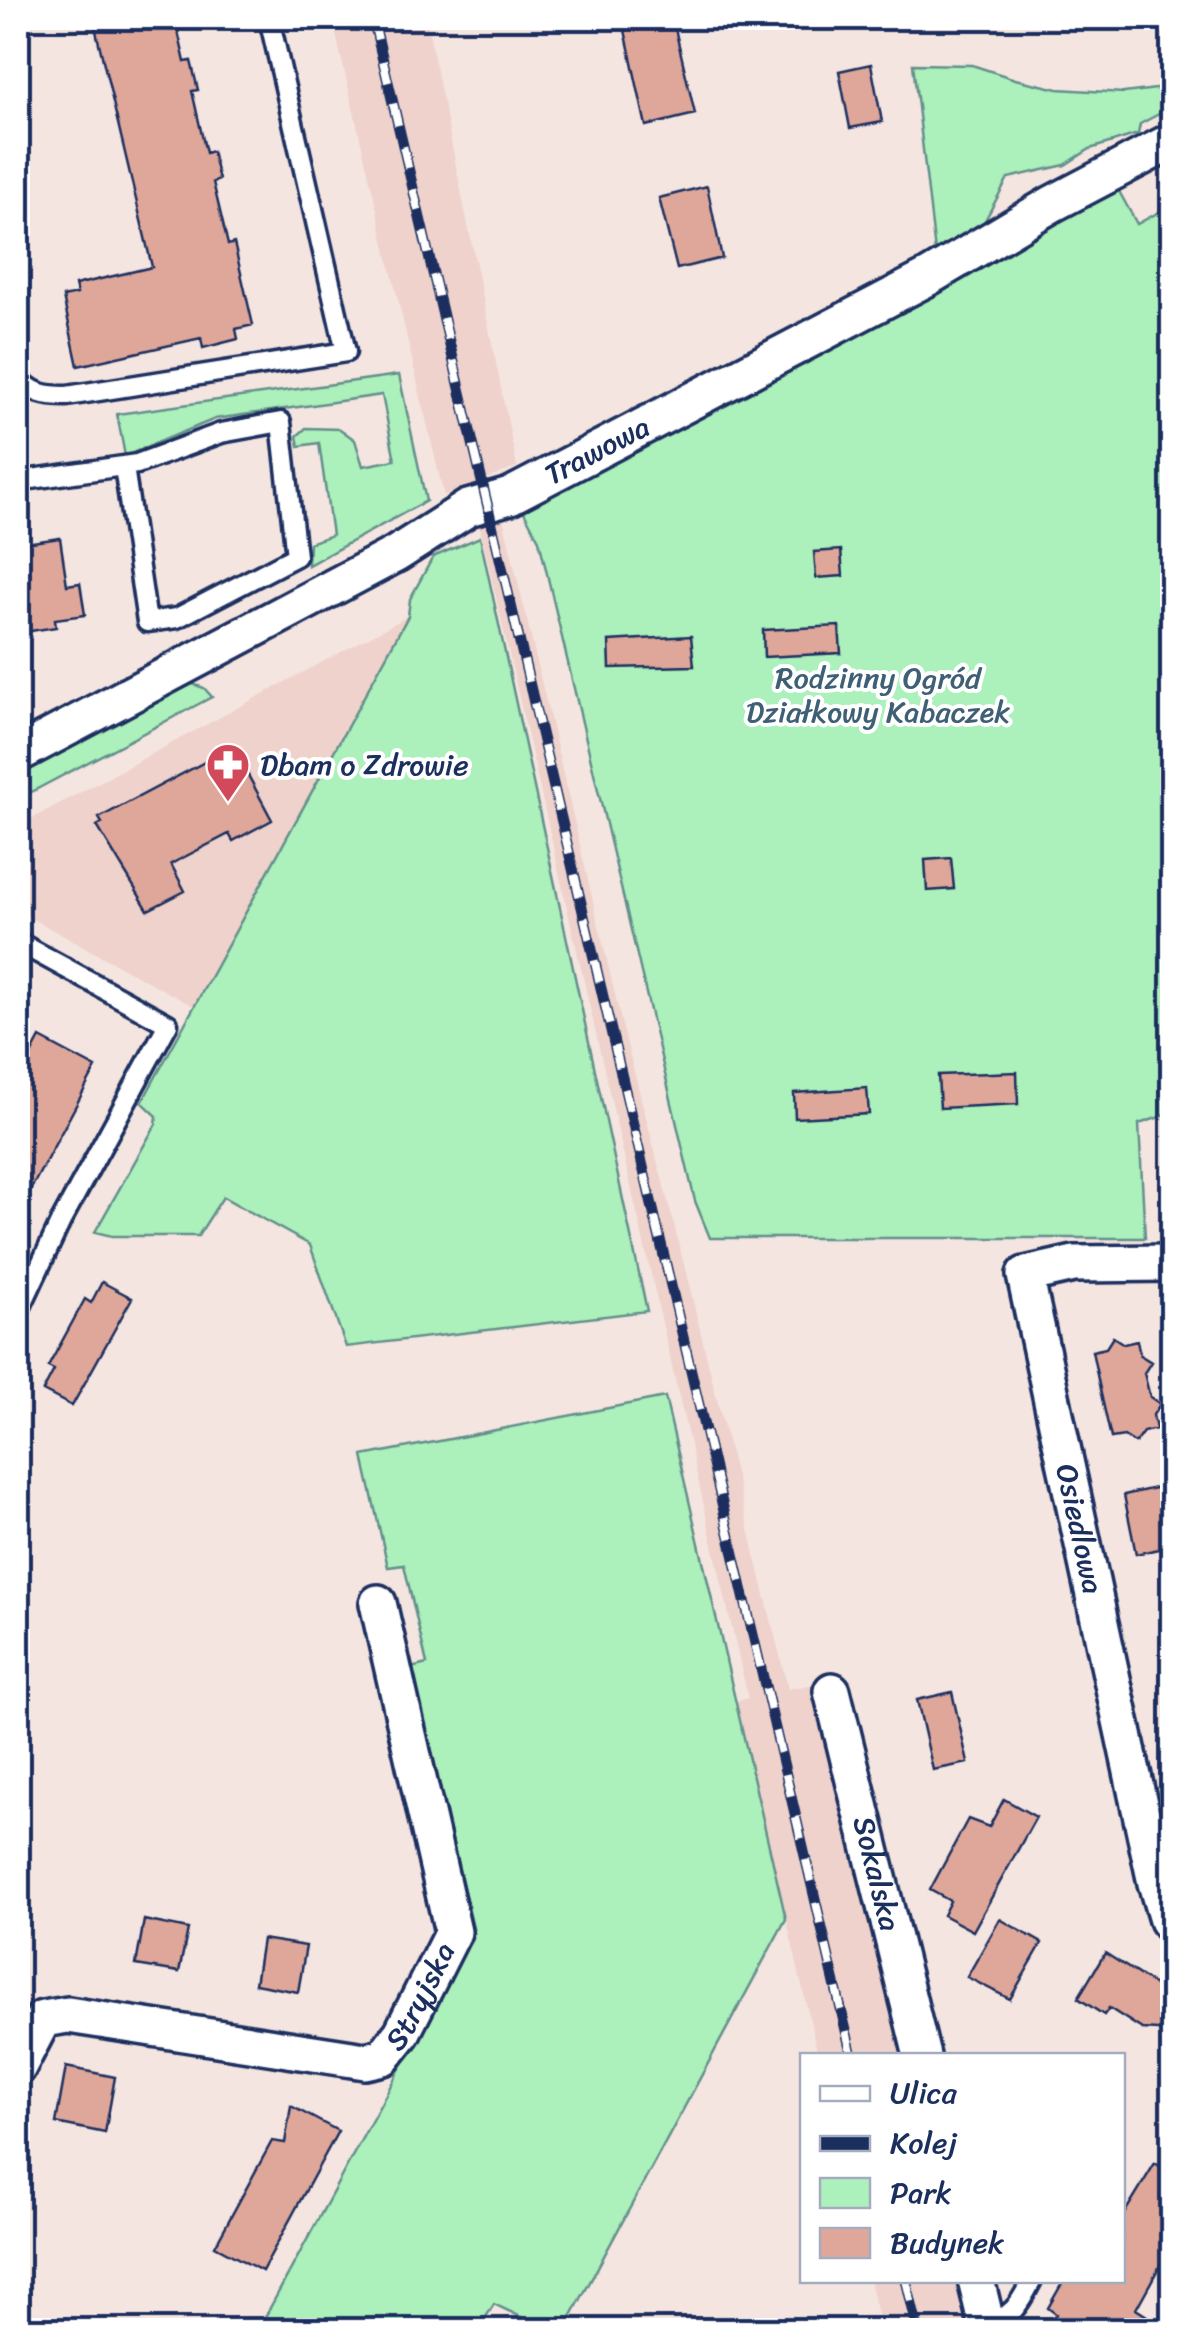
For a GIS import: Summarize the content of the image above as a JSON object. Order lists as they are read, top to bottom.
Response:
{
  "streets": {
    "street": [
      "Trawowa",
      "Osiedlowa",
      "Sokalska",
      "Stryjska"
    ]
  },
  "parks": ["Rodzinny Ogród Działkowy Kabaczek"],
  "places": {
    "pharmacy": ["Dbam o Zdrowie"]
  },
  "legend": [
    "Ulica",
    "Kolej",
    "Park",
    "Budynek"
  ]
}
